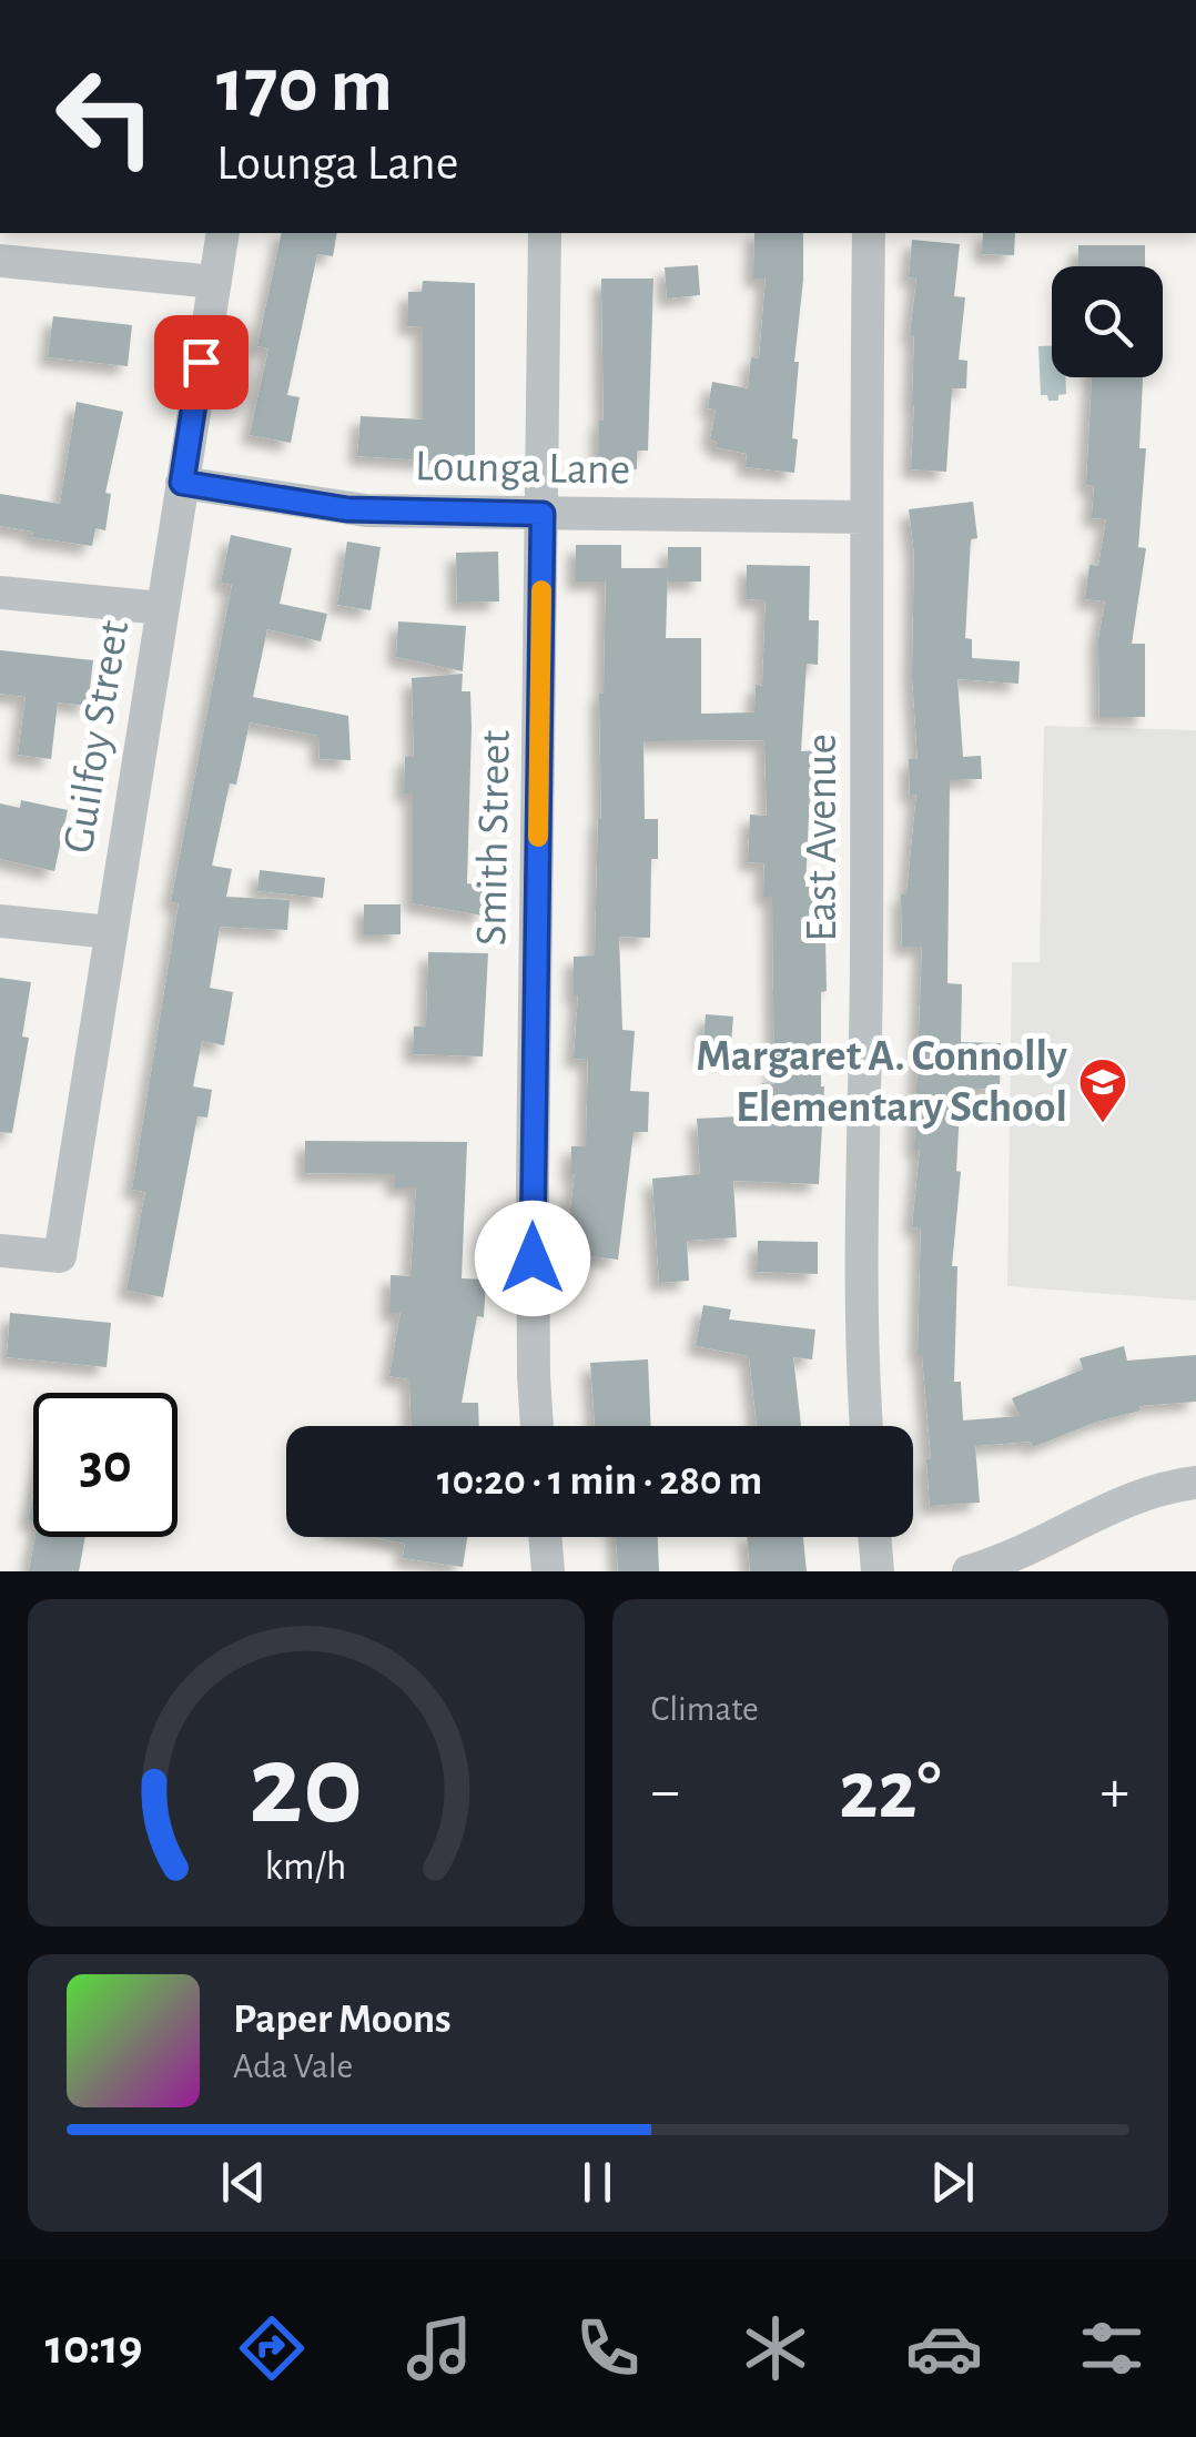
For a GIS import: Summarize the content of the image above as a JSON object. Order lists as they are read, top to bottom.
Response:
{
  "streets": {
    "street": [
      "Lounga Lane",
      "Guilfoy Street",
      "Smith Street",
      "East Avenue"
    ]
  },
  "crossings": [
    ["Lounga Lane", "Guilfoy Street"],
    ["Lounga Lane", "Smith Street"],
    ["Lounga Lane", "East Avenue"]
  ],
  "places": {
    "school or university": ["Margaret A. Connolly Elementary School"]
  },
  "page": {
    "turn": ["170 m", "Lounga Lane"],
    "limit": "30",
    "trip": "10:20 · 1 min · 280 m",
    "tile": "Climate",
    "heat": ["−", "22°", "+"],
    "song": ["Paper Moons", "Ada Vale"],
    "tabs": "10:19",
    "gauge": ["20", "km/h"]
  }
}
